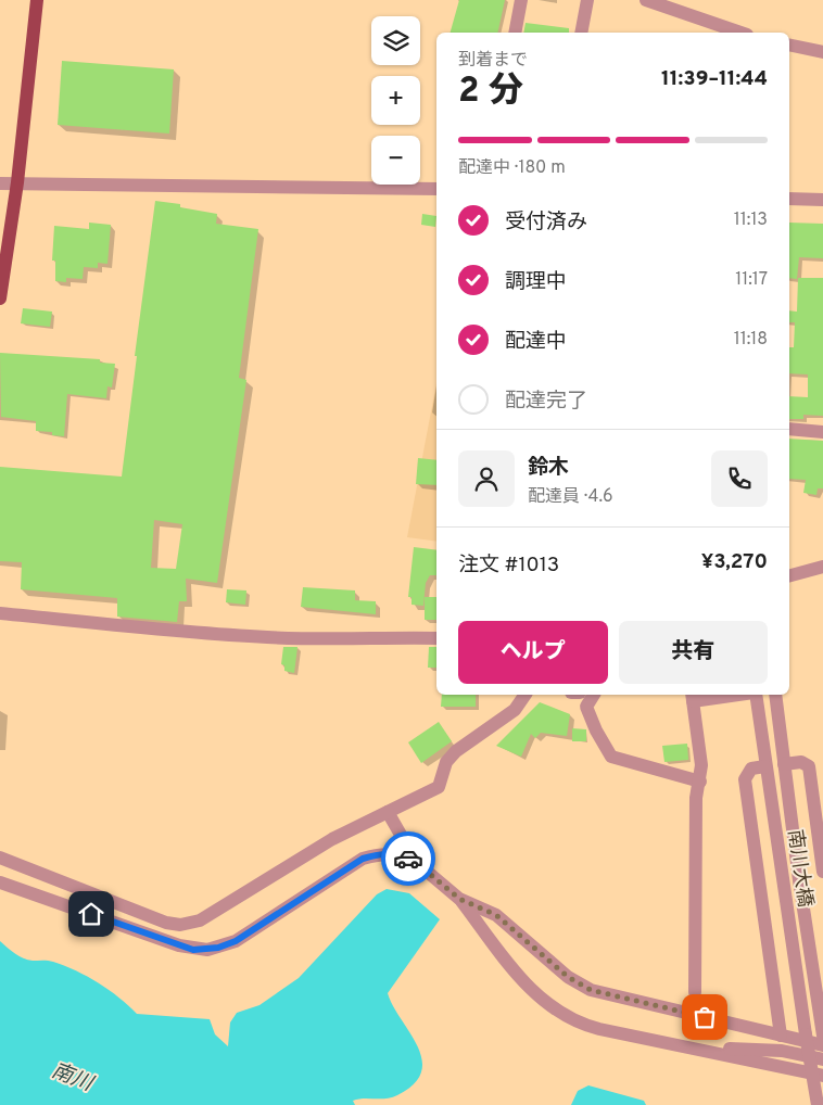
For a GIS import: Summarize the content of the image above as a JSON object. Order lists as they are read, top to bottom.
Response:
{
  "streets": {
    "street": ["南川大橋"]
  },
  "water": ["南川"],
  "page": {
    "map_buttons": ["+", "−"],
    "heading": ["2 分", "到着まで", "11:39–11:44"],
    "panel": [
      "鈴木",
      "配達員 · 4.6",
      "注文 #1013",
      "¥3,270"
    ],
    "bar": "配達中 · 180 m",
    "list": [
      ["受付済み", "11:13"],
      ["調理中", "11:17"],
      ["配達中", "11:18"],
      "配達完了"
    ],
    "buttons": ["ヘルプ", "共有"]
  }
}
